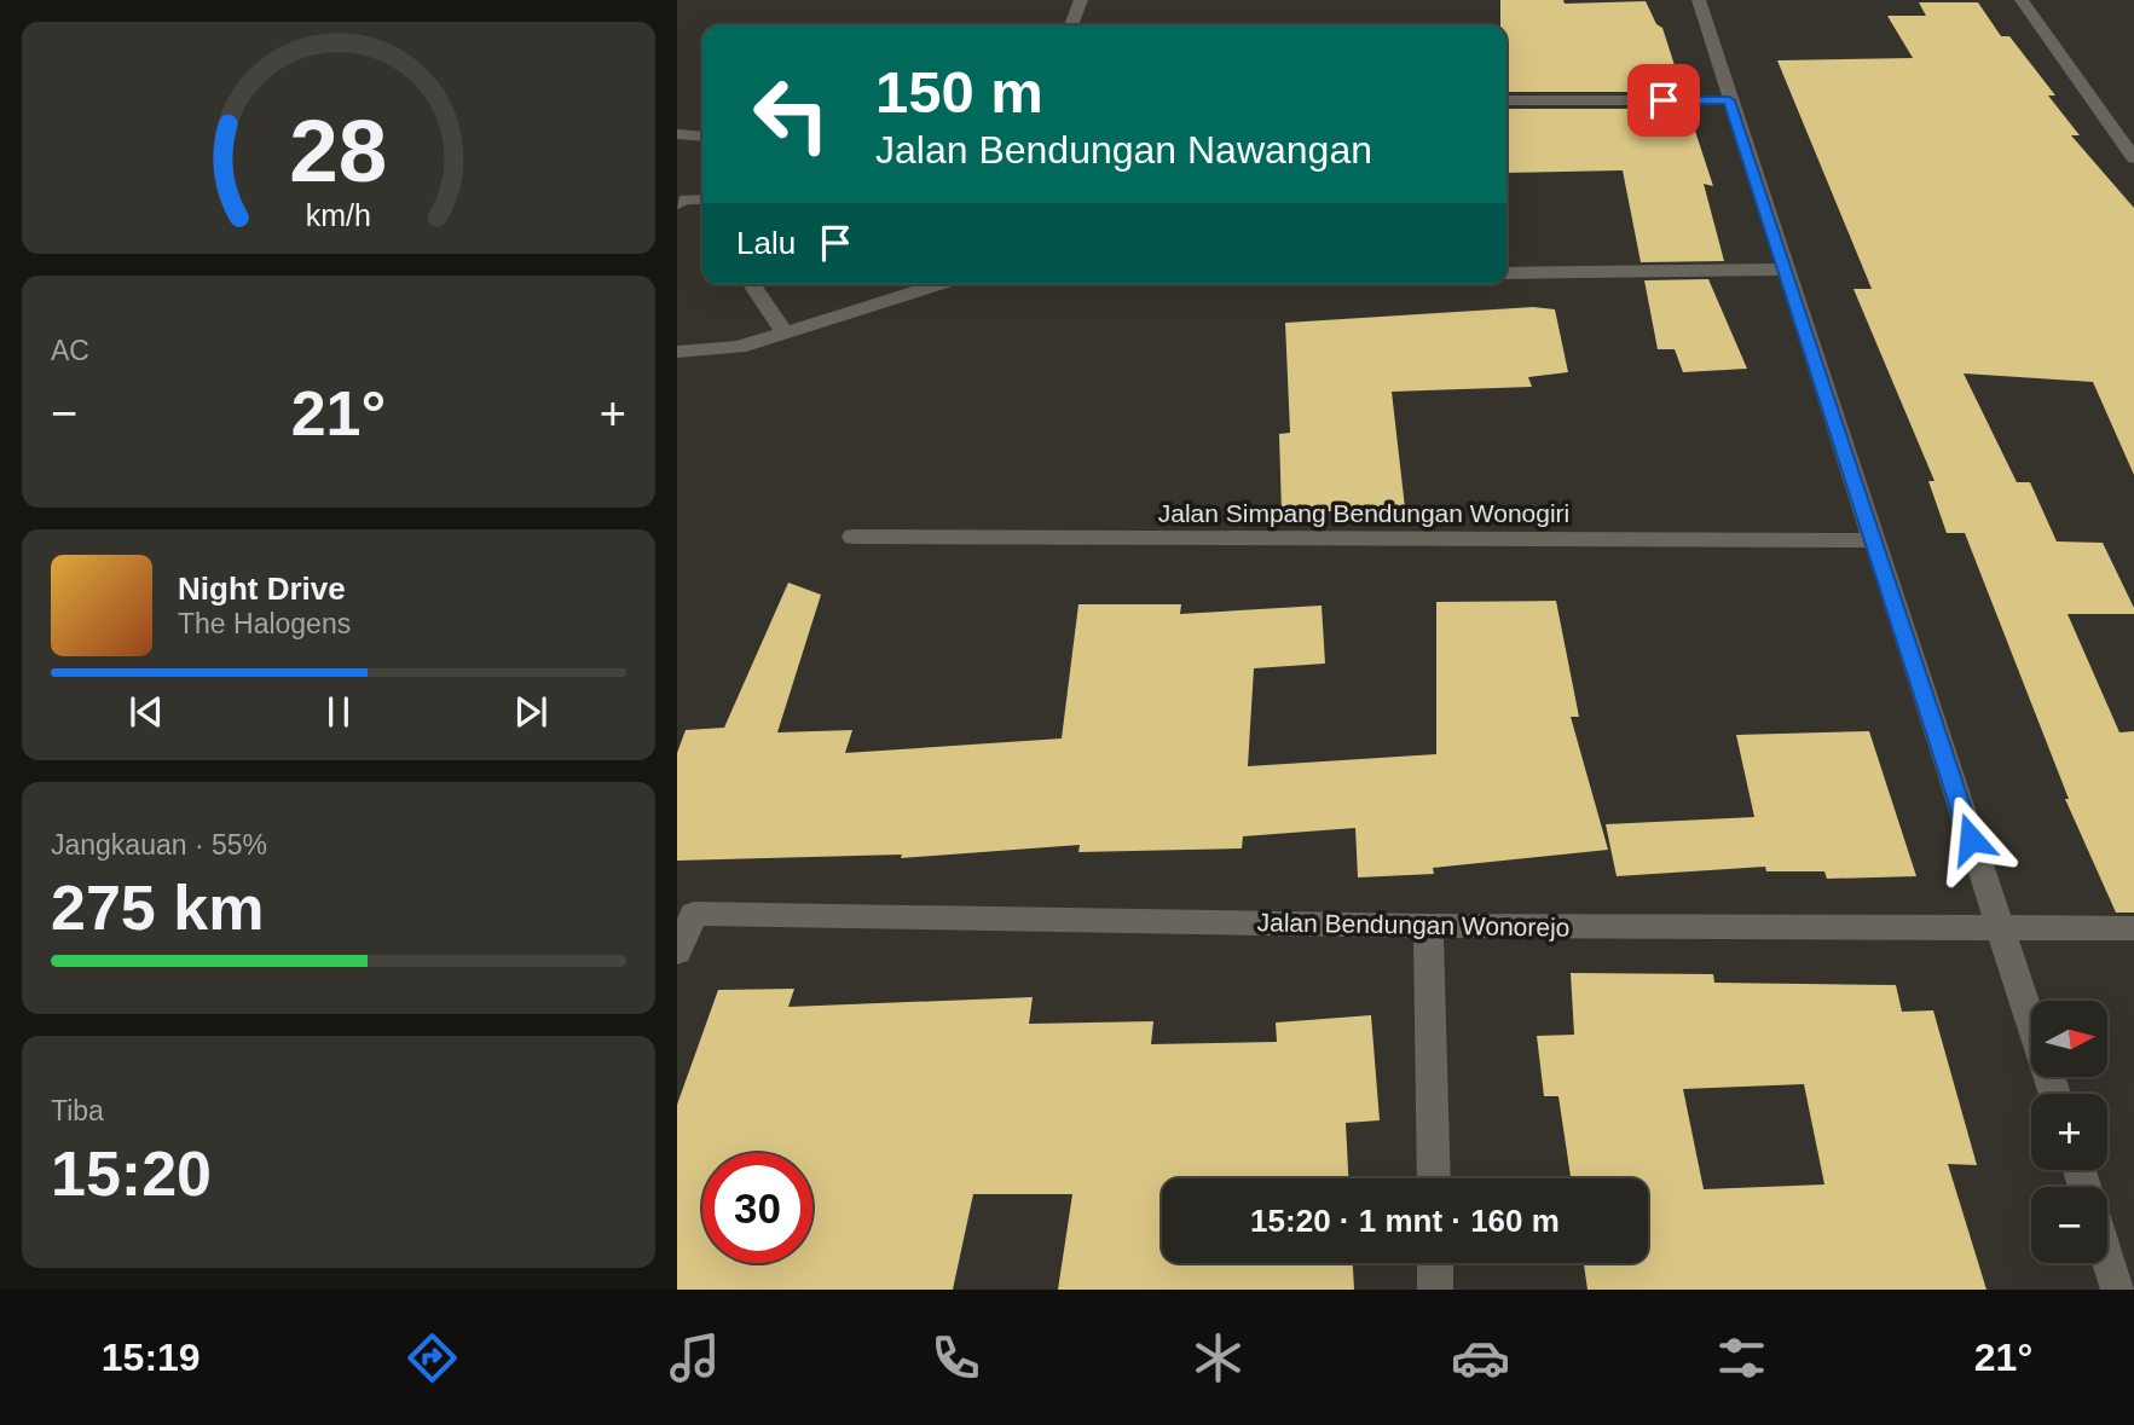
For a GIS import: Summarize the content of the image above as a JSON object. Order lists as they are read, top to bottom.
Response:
{
  "streets": {
    "street": ["Jalan Simpang Bendungan Wonogiri", "Jalan Bendungan Wonorejo"]
  },
  "north": "right",
  "page": {
    "turn": ["150 m", "Jalan Bendungan Nawangan"],
    "then": "Lalu",
    "tile": [
      "AC",
      ["Jangkauan · 55%", "275 km"],
      ["Tiba", "15:20"]
    ],
    "heat": ["−", "21°", "+"],
    "song": ["Night Drive", "The Halogens"],
    "map_buttons": ["+", "−"],
    "limit": "30",
    "trip": "15:20 · 1 mnt · 160 m",
    "tabs": ["15:19", "21°"],
    "gauge": ["28", "km/h"]
  }
}
